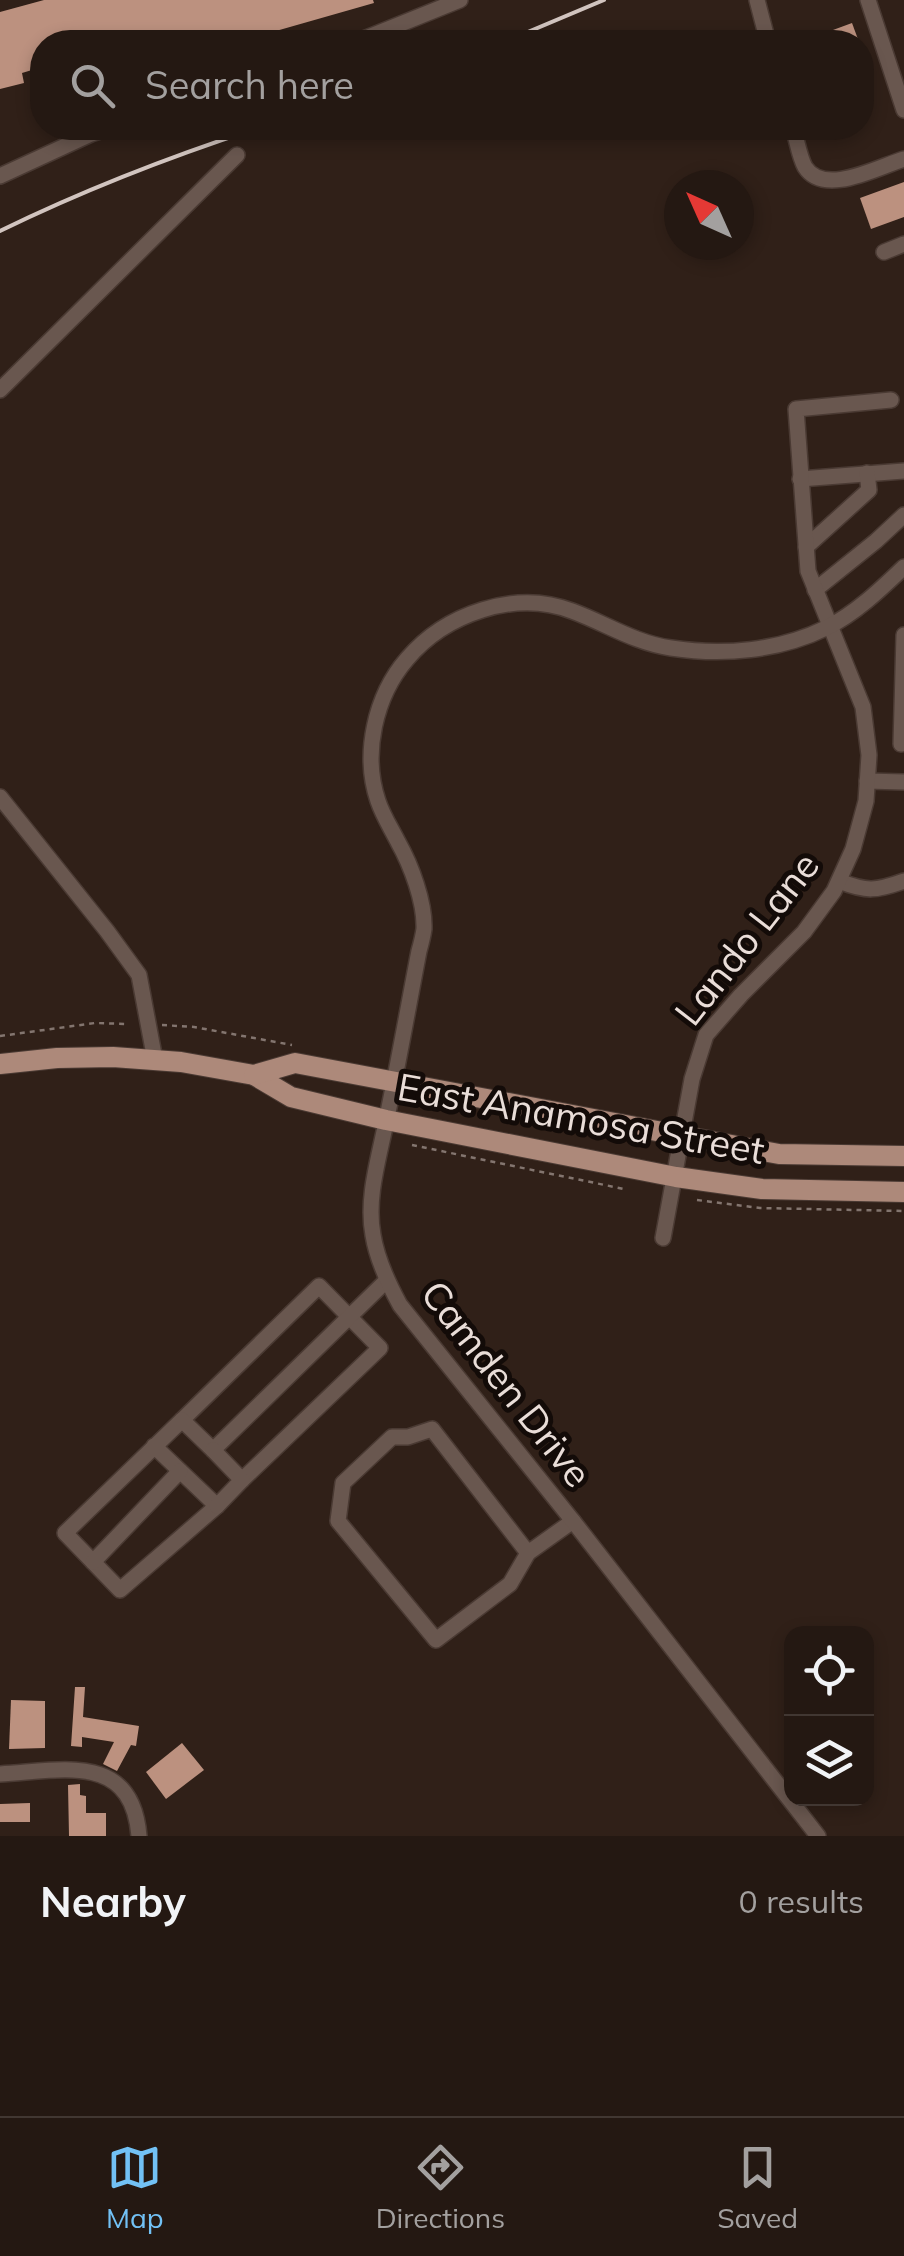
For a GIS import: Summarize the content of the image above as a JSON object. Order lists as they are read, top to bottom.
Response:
{
  "streets": {
    "main road": ["East Anamosa Street"],
    "street": ["Lando Lane", "Camden Drive"]
  },
  "crossings": [
    ["Lando Lane", "East Anamosa Street"],
    ["Lando Lane", "Camden Drive"],
    ["East Anamosa Street", "Camden Drive"]
  ],
  "north": "top left",
  "page": {
    "search": "Search here",
    "heading": ["Nearby", "0 results"],
    "nav": ["Map", "Directions", "Saved"]
  }
}
